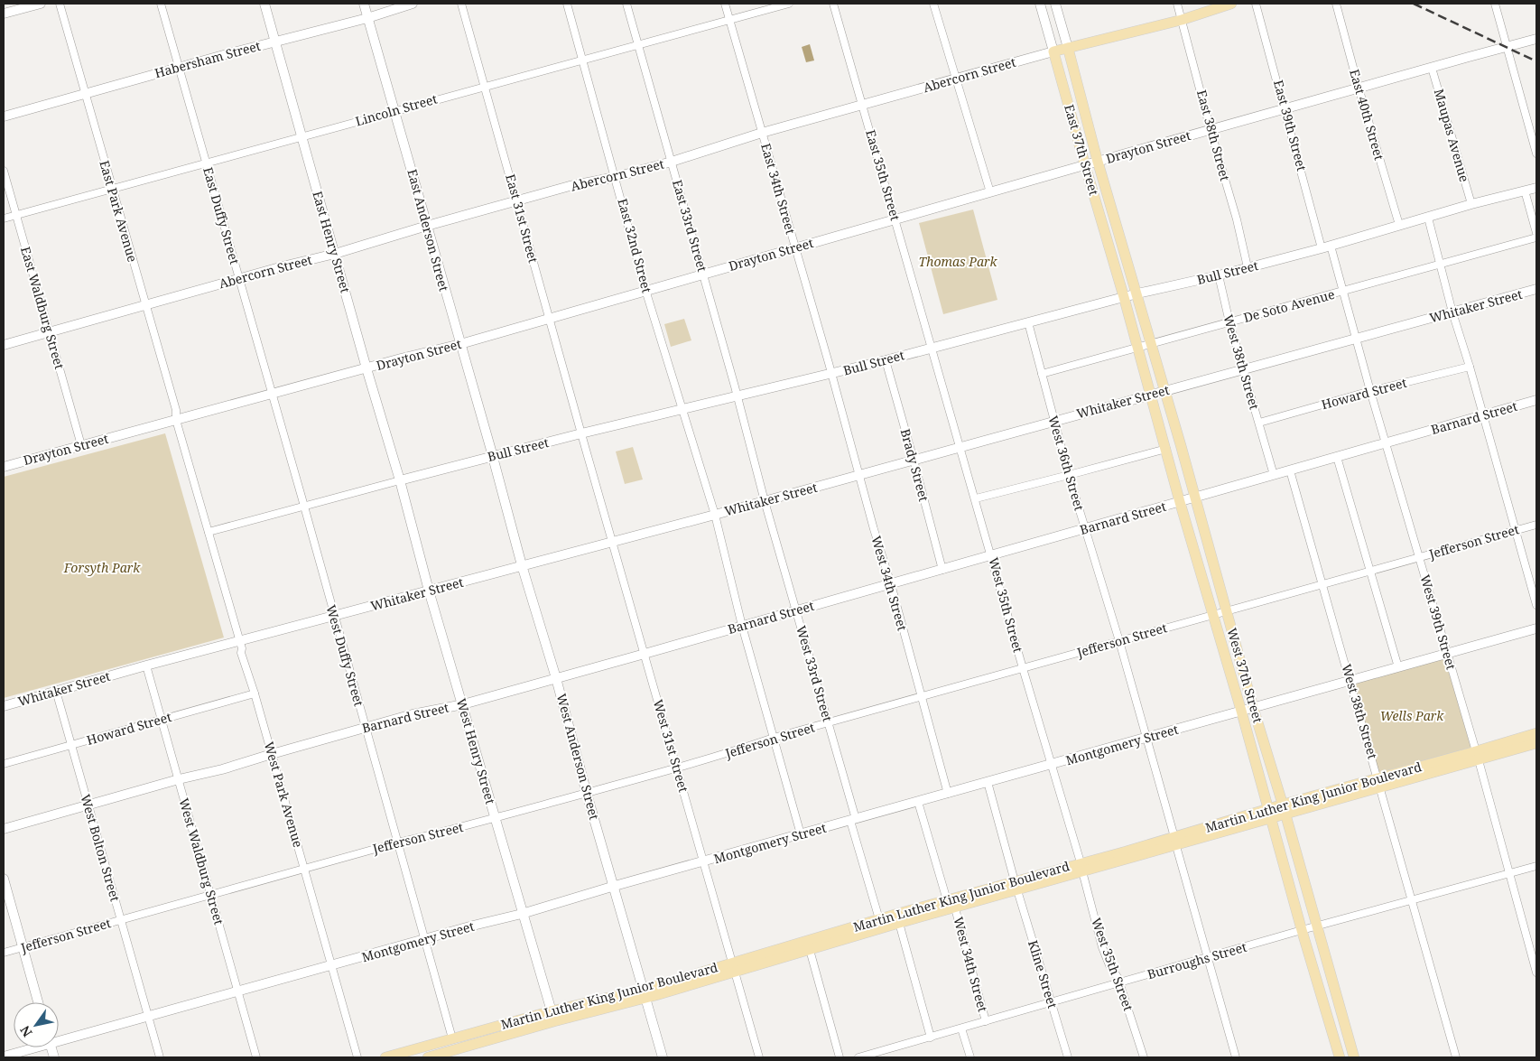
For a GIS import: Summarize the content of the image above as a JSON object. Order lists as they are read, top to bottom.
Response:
{
  "streets": {
    "main road": [
      "Habersham Street",
      "Abercorn Street",
      "Drayton Street",
      "East 37th Street",
      "East Anderson Street",
      "East Henry Street",
      "Bull Street",
      "Whitaker Street",
      "Barnard Street",
      "West 37th Street",
      "Montgomery Street",
      "West Henry Street",
      "West Anderson Street",
      "Martin Luther King Junior Boulevard"
    ],
    "street": [
      "Lincoln Street",
      "East 40th Street",
      "East 39th Street",
      "East 38th Street",
      "Maupas Avenue",
      "East 35th Street",
      "East 34th Street",
      "East Park Avenue",
      "East Duffy Street",
      "East 31st Street",
      "East 33rd Street",
      "East 32nd Street",
      "De Soto Avenue",
      "East Waldburg Street",
      "West 38th Street",
      "Howard Street",
      "West 36th Street",
      "Brady Street",
      "Jefferson Street",
      "West 34th Street",
      "West 35th Street",
      "West 39th Street",
      "West Duffy Street",
      "West 33rd Street",
      "West 31st Street",
      "West Park Avenue",
      "West Bolton Street",
      "West Waldburg Street",
      "Burroughs Street",
      "Kline Street"
    ]
  },
  "crossings": [
    ["Habersham Street", "East Park Avenue"],
    ["Habersham Street", "East Duffy Street"],
    ["Habersham Street", "East Anderson Street"],
    ["Habersham Street", "East Henry Street"],
    ["Abercorn Street", "East 38th Street"],
    ["Abercorn Street", "East 37th Street"],
    ["Abercorn Street", "East 35th Street"],
    ["Abercorn Street", "East 34th Street"],
    ["Abercorn Street", "East Park Avenue"],
    ["Abercorn Street", "East Duffy Street"],
    ["Abercorn Street", "East 31st Street"],
    ["Abercorn Street", "East 33rd Street"],
    ["Abercorn Street", "East Anderson Street"],
    ["Abercorn Street", "East Henry Street"],
    ["Abercorn Street", "East 32nd Street"],
    ["Abercorn Street", "East Waldburg Street"],
    ["Lincoln Street", "East 34th Street"],
    ["Lincoln Street", "East Park Avenue"],
    ["Lincoln Street", "East Duffy Street"],
    ["Lincoln Street", "East 31st Street"],
    ["Lincoln Street", "East 33rd Street"],
    ["Lincoln Street", "East Anderson Street"],
    ["Lincoln Street", "East Henry Street"],
    ["Lincoln Street", "East 32nd Street"],
    ["Lincoln Street", "East Waldburg Street"],
    ["East 40th Street", "Drayton Street"],
    ["East 40th Street", "Bull Street"],
    ["East 39th Street", "Drayton Street"],
    ["East 39th Street", "Bull Street"],
    ["East 39th Street", "West 39th Street"],
    ["East 38th Street", "Drayton Street"],
    ["East 38th Street", "Bull Street"],
    ["Maupas Avenue", "Drayton Street"],
    ["Maupas Avenue", "Bull Street"],
    ["Drayton Street", "East 37th Street"],
    ["Drayton Street", "East 35th Street"],
    ["Drayton Street", "East 34th Street"],
    ["Drayton Street", "East Park Avenue"],
    ["Drayton Street", "East Duffy Street"],
    ["Drayton Street", "East 31st Street"],
    ["Drayton Street", "East 33rd Street"],
    ["Drayton Street", "East Anderson Street"],
    ["Drayton Street", "East Henry Street"],
    ["Drayton Street", "East 32nd Street"],
    ["Drayton Street", "East Waldburg Street"],
    ["East 37th Street", "Bull Street"],
    ["East 37th Street", "West 37th Street"],
    ["East 35th Street", "Bull Street"],
    ["East 35th Street", "West 35th Street"],
    ["East 34th Street", "Bull Street"],
    ["East 34th Street", "West 34th Street"],
    ["East Park Avenue", "Bull Street"],
    ["East Park Avenue", "West Park Avenue"],
    ["East Duffy Street", "Bull Street"],
    ["East Duffy Street", "West Duffy Street"],
    ["East 31st Street", "Bull Street"],
    ["East 31st Street", "West 31st Street"],
    ["East 33rd Street", "Bull Street"],
    ["East 33rd Street", "West 33rd Street"],
    ["East Anderson Street", "Bull Street"],
    ["East Anderson Street", "West Anderson Street"],
    ["East Henry Street", "Bull Street"],
    ["East Henry Street", "West Henry Street"],
    ["East 32nd Street", "Bull Street"],
    ["East 32nd Street", "Whitaker Street"],
    ["East 32nd Street", "Barnard Street"],
    ["East 32nd Street", "Jefferson Street"],
    ["East 32nd Street", "Montgomery Street"],
    ["Bull Street", "West 38th Street"],
    ["Bull Street", "West 36th Street"],
    ["Bull Street", "Brady Street"],
    ["Bull Street", "West 34th Street"],
    ["Bull Street", "West 35th Street"],
    ["Bull Street", "West 39th Street"],
    ["Bull Street", "West Duffy Street"],
    ["Bull Street", "West 33rd Street"],
    ["Bull Street", "West 37th Street"],
    ["Bull Street", "West 31st Street"],
    ["Bull Street", "West Henry Street"],
    ["Bull Street", "West Anderson Street"],
    ["Bull Street", "West Park Avenue"],
    ["De Soto Avenue", "West 38th Street"],
    ["De Soto Avenue", "West 36th Street"],
    ["De Soto Avenue", "West 39th Street"],
    ["De Soto Avenue", "West 37th Street"],
    ["Whitaker Street", "West 38th Street"],
    ["Whitaker Street", "West 36th Street"],
    ["Whitaker Street", "Brady Street"],
    ["Whitaker Street", "West 34th Street"],
    ["Whitaker Street", "West 35th Street"],
    ["Whitaker Street", "West 39th Street"],
    ["Whitaker Street", "West Duffy Street"],
    ["Whitaker Street", "West 33rd Street"],
    ["Whitaker Street", "West 37th Street"],
    ["Whitaker Street", "West 31st Street"],
    ["Whitaker Street", "West Henry Street"],
    ["Whitaker Street", "West Anderson Street"],
    ["Whitaker Street", "West Park Avenue"],
    ["Whitaker Street", "West Bolton Street"],
    ["Whitaker Street", "West Waldburg Street"],
    ["West 38th Street", "Howard Street"],
    ["West 38th Street", "Barnard Street"],
    ["West 38th Street", "Jefferson Street"],
    ["West 38th Street", "Montgomery Street"],
    ["West 38th Street", "Martin Luther King Junior Boulevard"],
    ["West 38th Street", "Burroughs Street"],
    ["Howard Street", "West 39th Street"],
    ["Howard Street", "West Park Avenue"],
    ["Howard Street", "West Bolton Street"],
    ["Howard Street", "West Waldburg Street"],
    ["Barnard Street", "West 36th Street"],
    ["Barnard Street", "Brady Street"],
    ["Barnard Street", "West 34th Street"],
    ["Barnard Street", "West 35th Street"],
    ["Barnard Street", "West 39th Street"],
    ["Barnard Street", "West Duffy Street"],
    ["Barnard Street", "West 33rd Street"],
    ["Barnard Street", "West 37th Street"],
    ["Barnard Street", "West 31st Street"],
    ["Barnard Street", "West Henry Street"],
    ["Barnard Street", "West Anderson Street"],
    ["Barnard Street", "West Park Avenue"],
    ["Barnard Street", "West Bolton Street"],
    ["Barnard Street", "West Waldburg Street"],
    ["West 36th Street", "Jefferson Street"],
    ["West 36th Street", "Montgomery Street"],
    ["West 36th Street", "Martin Luther King Junior Boulevard"],
    ["West 36th Street", "Burroughs Street"],
    ["Jefferson Street", "West 34th Street"],
    ["Jefferson Street", "West 35th Street"],
    ["Jefferson Street", "West 39th Street"],
    ["Jefferson Street", "West Duffy Street"],
    ["Jefferson Street", "West 33rd Street"],
    ["Jefferson Street", "West 37th Street"],
    ["Jefferson Street", "West 31st Street"],
    ["Jefferson Street", "West Henry Street"],
    ["Jefferson Street", "West Anderson Street"],
    ["Jefferson Street", "West Park Avenue"],
    ["Jefferson Street", "West Bolton Street"],
    ["Jefferson Street", "West Waldburg Street"],
    ["West 34th Street", "Montgomery Street"],
    ["West 34th Street", "Martin Luther King Junior Boulevard"],
    ["West 34th Street", "Burroughs Street"],
    ["West 35th Street", "Montgomery Street"],
    ["West 35th Street", "Martin Luther King Junior Boulevard"],
    ["West 35th Street", "Burroughs Street"],
    ["West 39th Street", "Montgomery Street"],
    ["West 39th Street", "Martin Luther King Junior Boulevard"],
    ["West 39th Street", "Burroughs Street"],
    ["West Duffy Street", "Montgomery Street"],
    ["West Duffy Street", "Martin Luther King Junior Boulevard"],
    ["West 33rd Street", "Montgomery Street"],
    ["West 33rd Street", "Martin Luther King Junior Boulevard"],
    ["West 37th Street", "Montgomery Street"],
    ["West 37th Street", "Martin Luther King Junior Boulevard"],
    ["West 37th Street", "Burroughs Street"],
    ["Montgomery Street", "West 31st Street"],
    ["Montgomery Street", "West Henry Street"],
    ["Montgomery Street", "West Anderson Street"],
    ["Montgomery Street", "West Park Avenue"],
    ["Montgomery Street", "West Bolton Street"],
    ["Montgomery Street", "West Waldburg Street"],
    ["Montgomery Street", "Kline Street"],
    ["West 31st Street", "Martin Luther King Junior Boulevard"],
    ["West Henry Street", "Martin Luther King Junior Boulevard"],
    ["West Anderson Street", "Martin Luther King Junior Boulevard"],
    ["Martin Luther King Junior Boulevard", "Kline Street"],
    ["Burroughs Street", "Kline Street"]
  ],
  "parks": ["Thomas Park", "Forsyth Park", "Wells Park"],
  "north": "bottom left"
}
